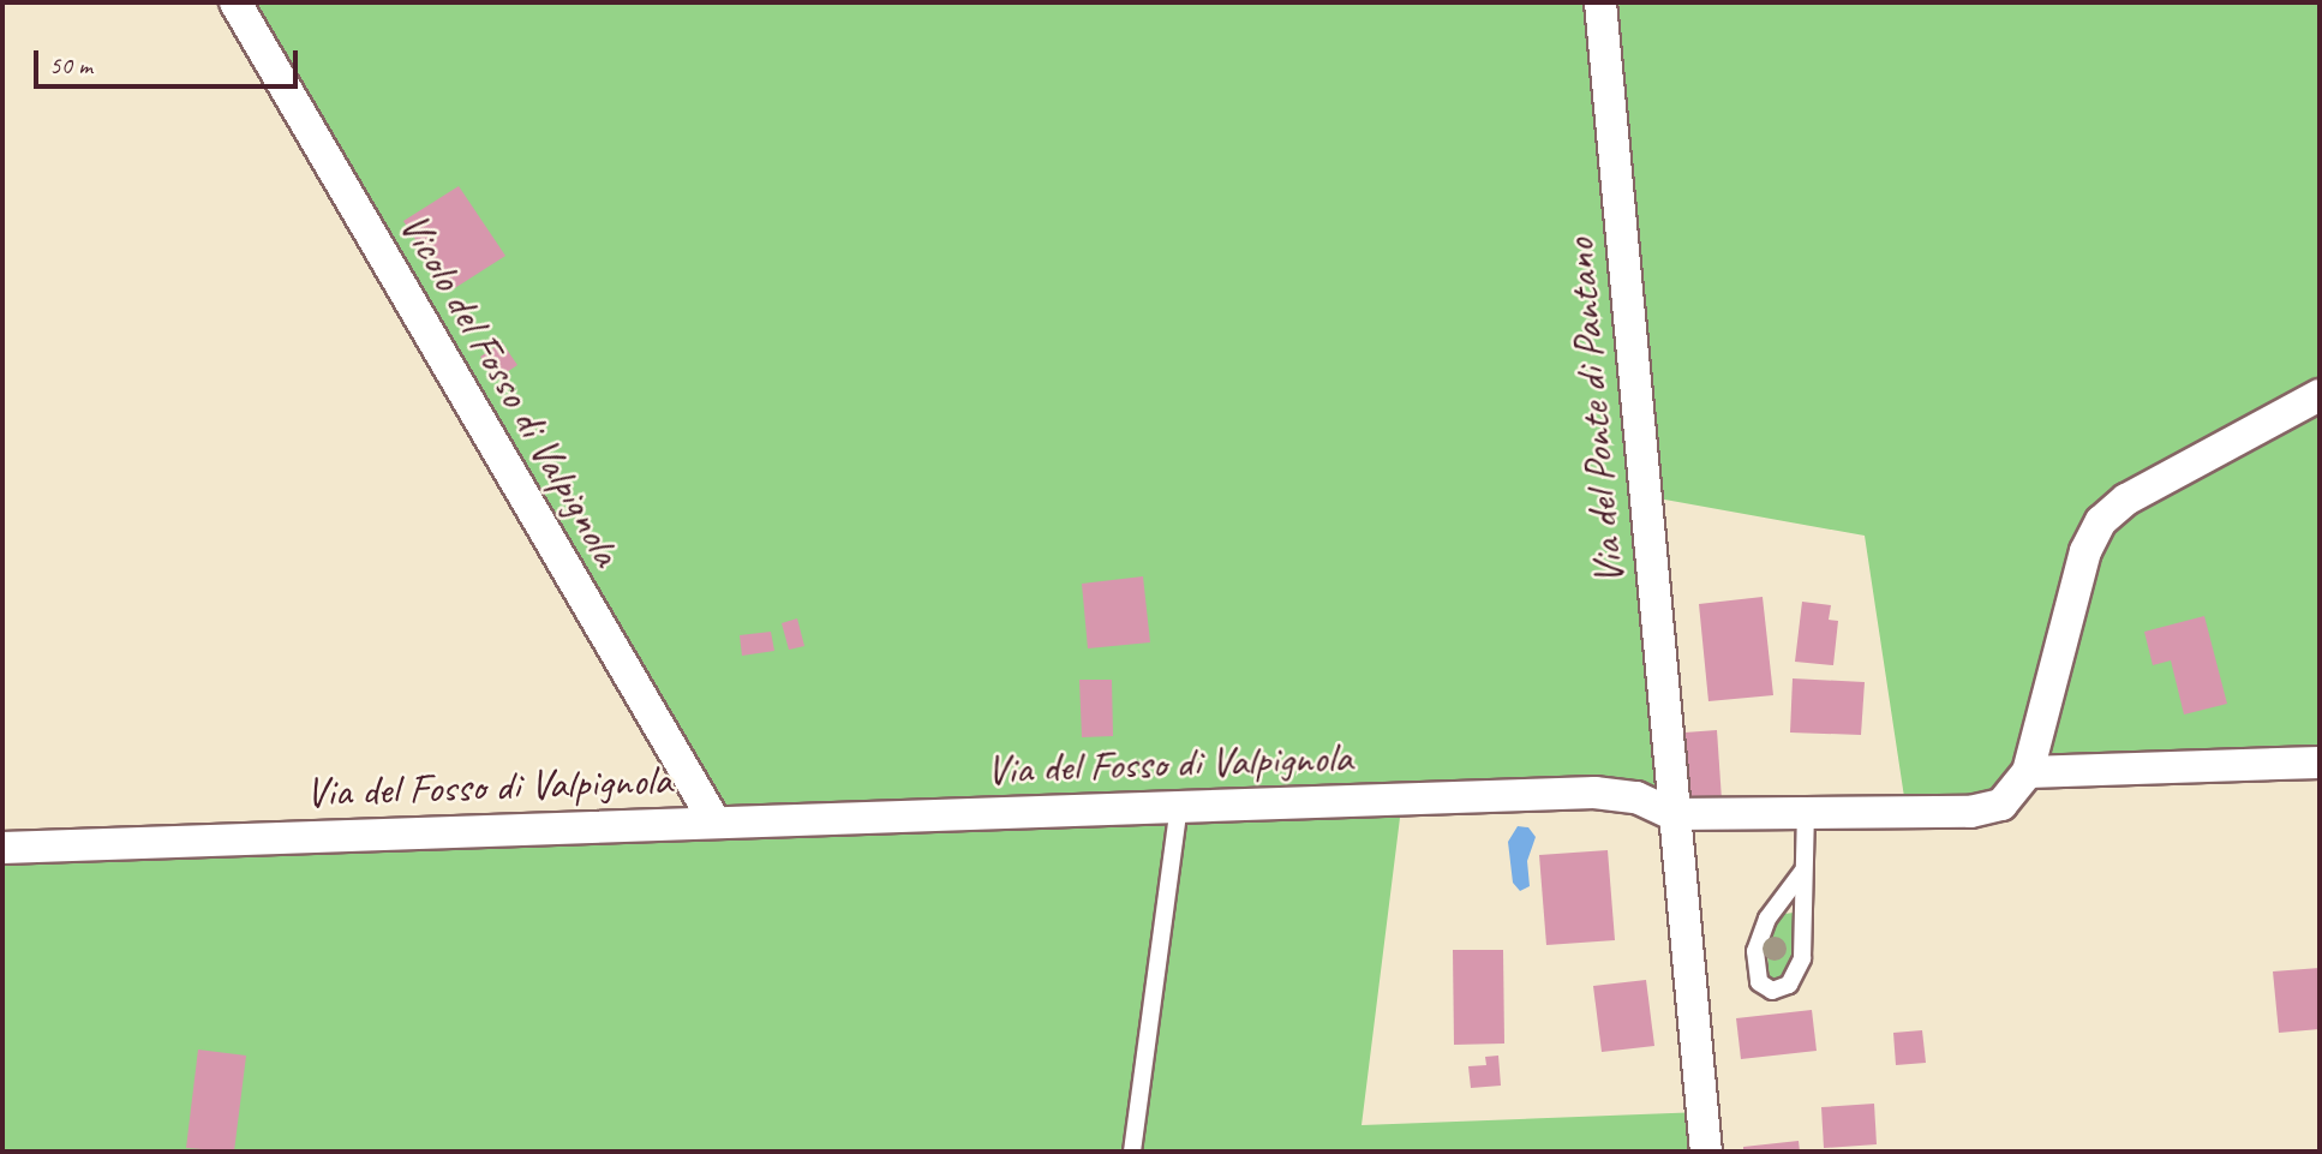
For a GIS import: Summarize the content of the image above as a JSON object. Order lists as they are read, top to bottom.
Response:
{
  "streets": {
    "street": ["Vicolo del Fosso di Valpignola", "Via del Ponte di Pantano", "Via del Fosso di Valpignola"]
  },
  "crossings": [
    ["Vicolo del Fosso di Valpignola", "Via del Fosso di Valpignola"],
    ["Via del Ponte di Pantano", "Via del Fosso di Valpignola"]
  ],
  "scale_bar": "50 m"
}
